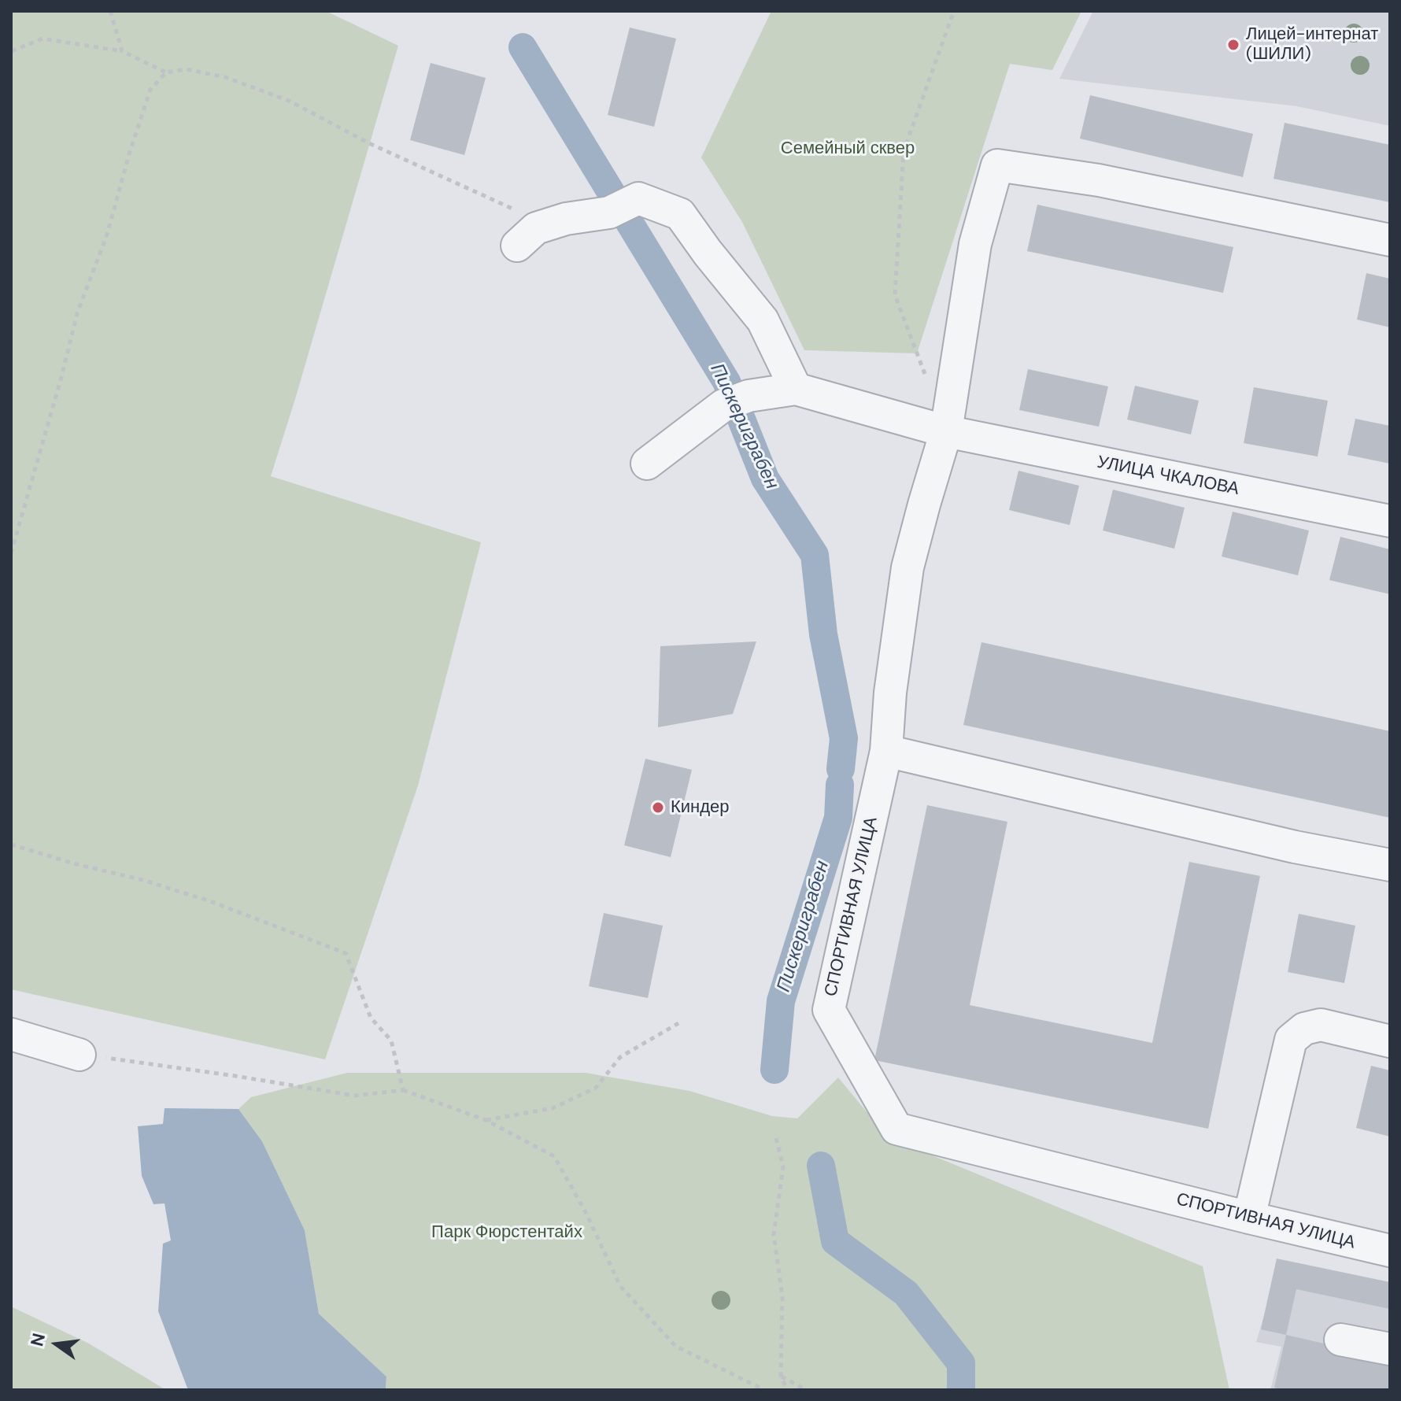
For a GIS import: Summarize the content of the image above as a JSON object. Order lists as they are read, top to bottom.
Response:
{
  "streets": {
    "street": ["УЛИЦА ЧКАЛОВА", "СПОРТИВНАЯ УЛИЦА"]
  },
  "crossings": [
    ["УЛИЦА ЧКАЛОВА", "СПОРТИВНАЯ УЛИЦА"]
  ],
  "water": ["Пискериграбен"],
  "parks": ["Семейный сквер", "Парк Фюрстентайх"],
  "places": ["Лицей-интернат (ШИЛИ)", "Киндер"],
  "north": "left"
}
